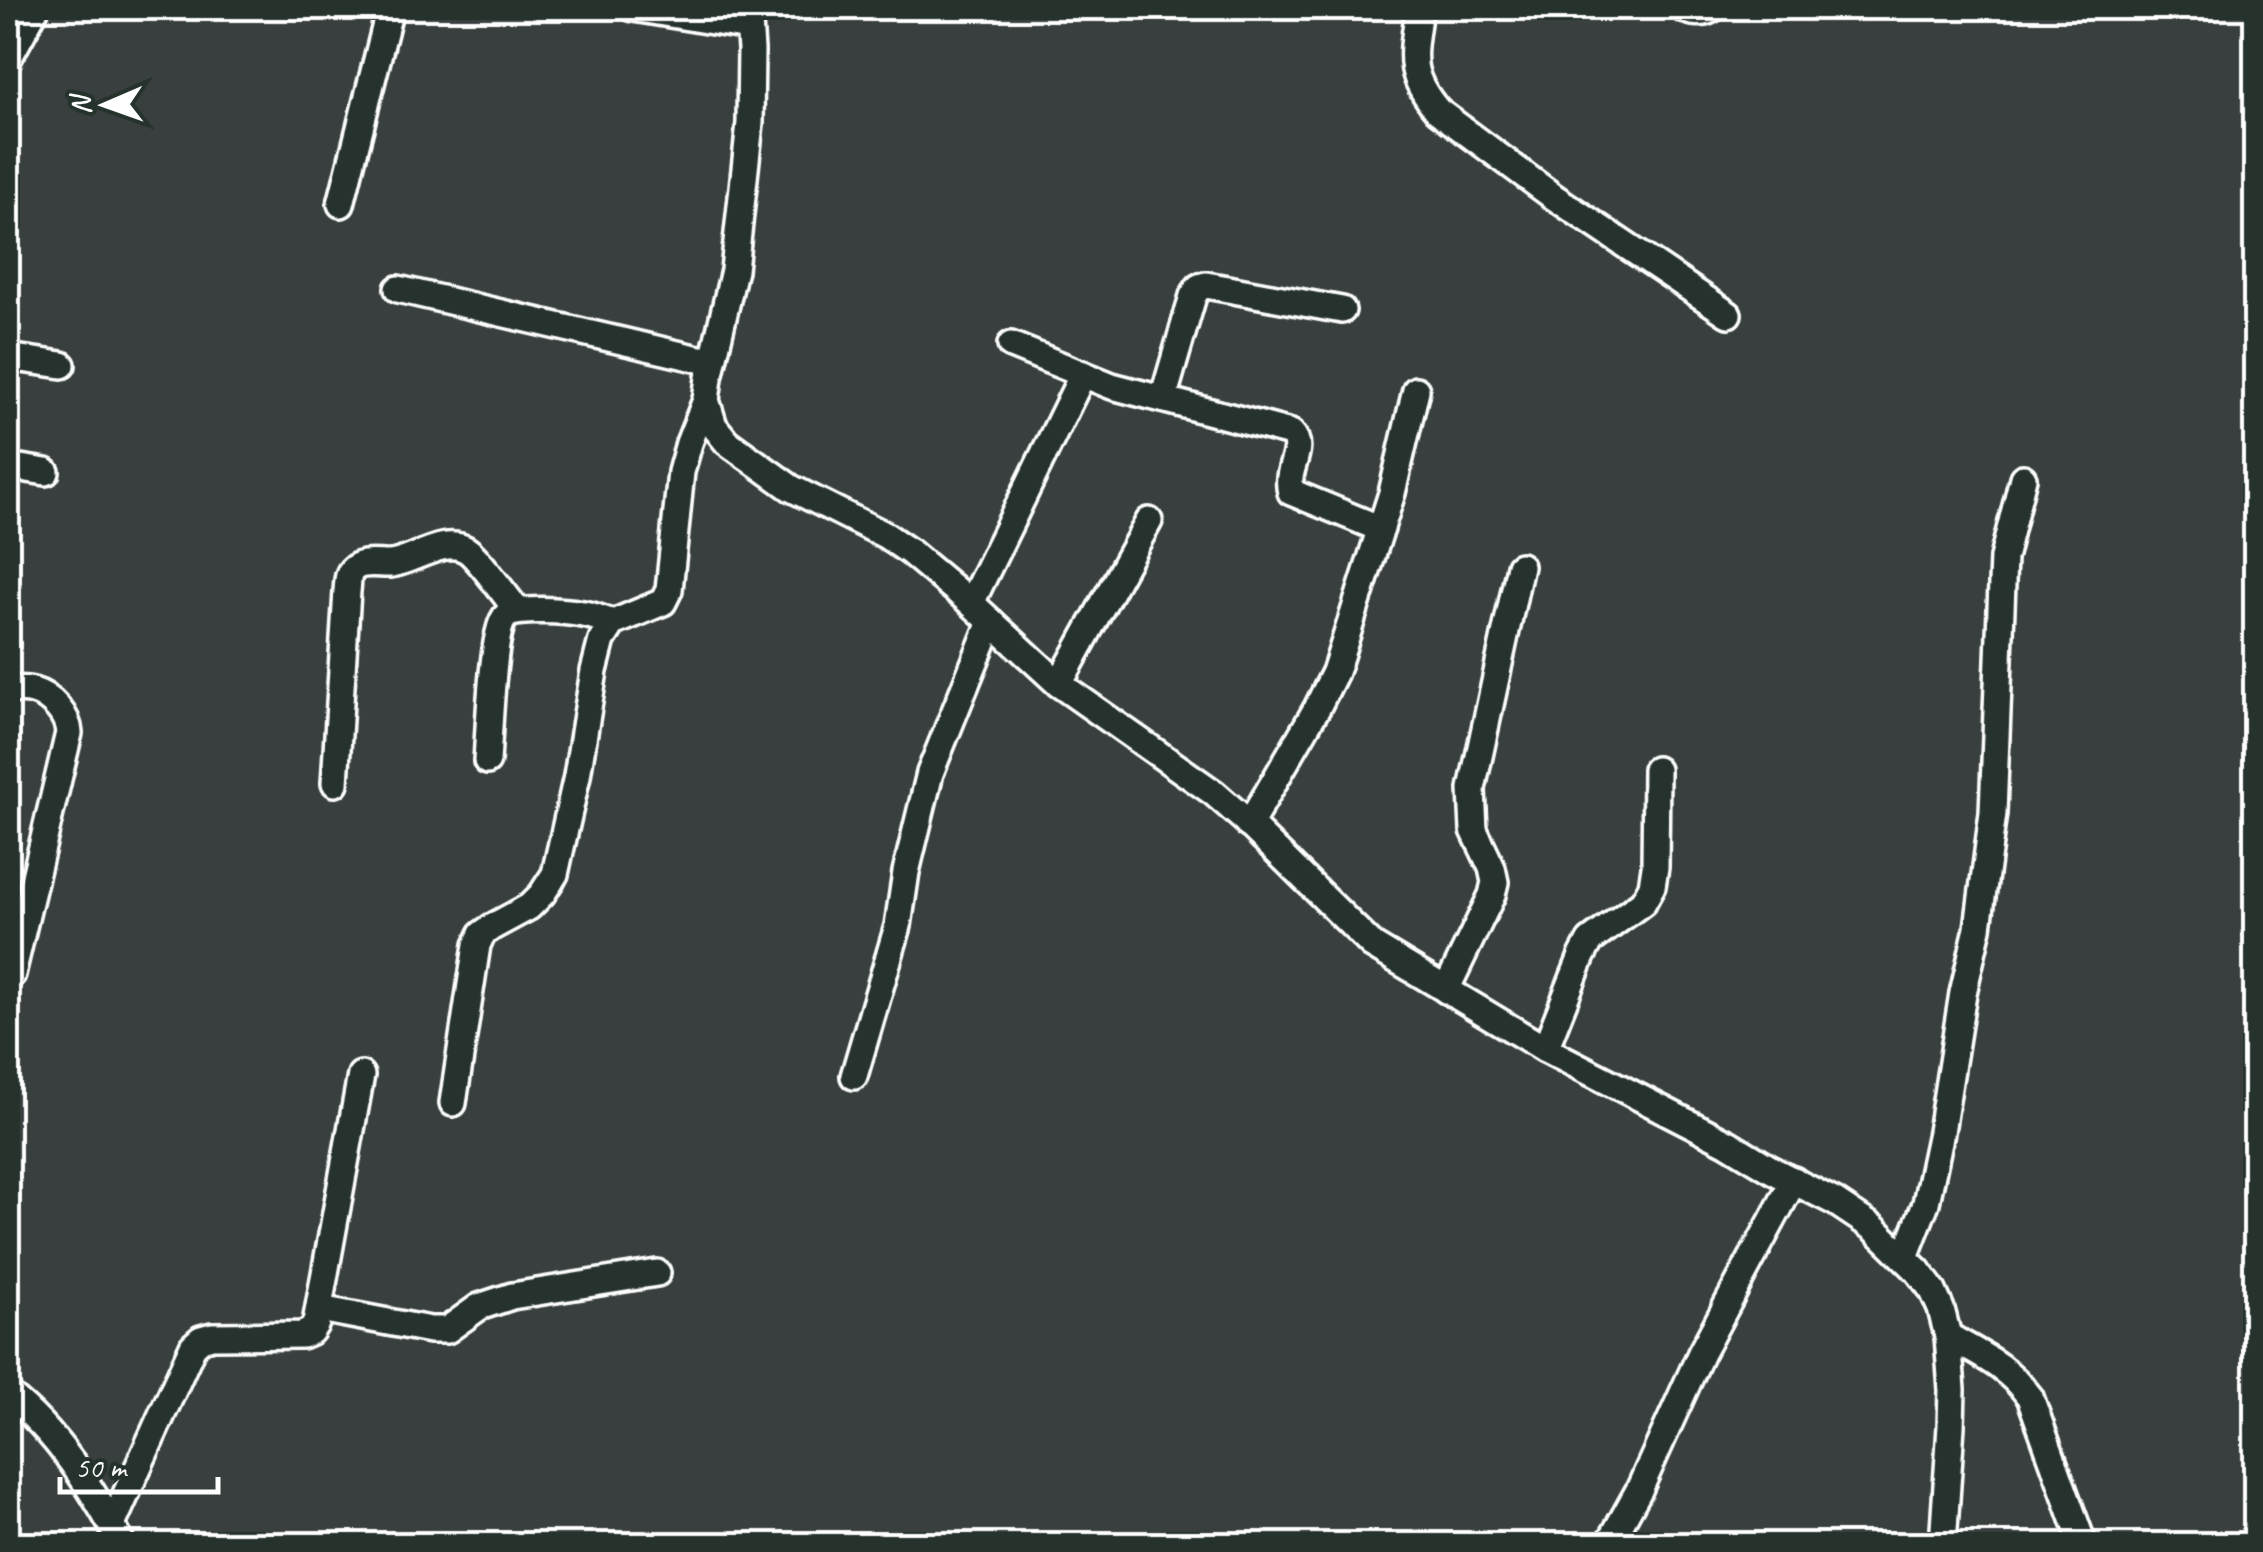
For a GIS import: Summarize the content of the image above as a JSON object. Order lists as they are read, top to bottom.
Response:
{
  "scale_bar": "50 m",
  "north": "left"
}
